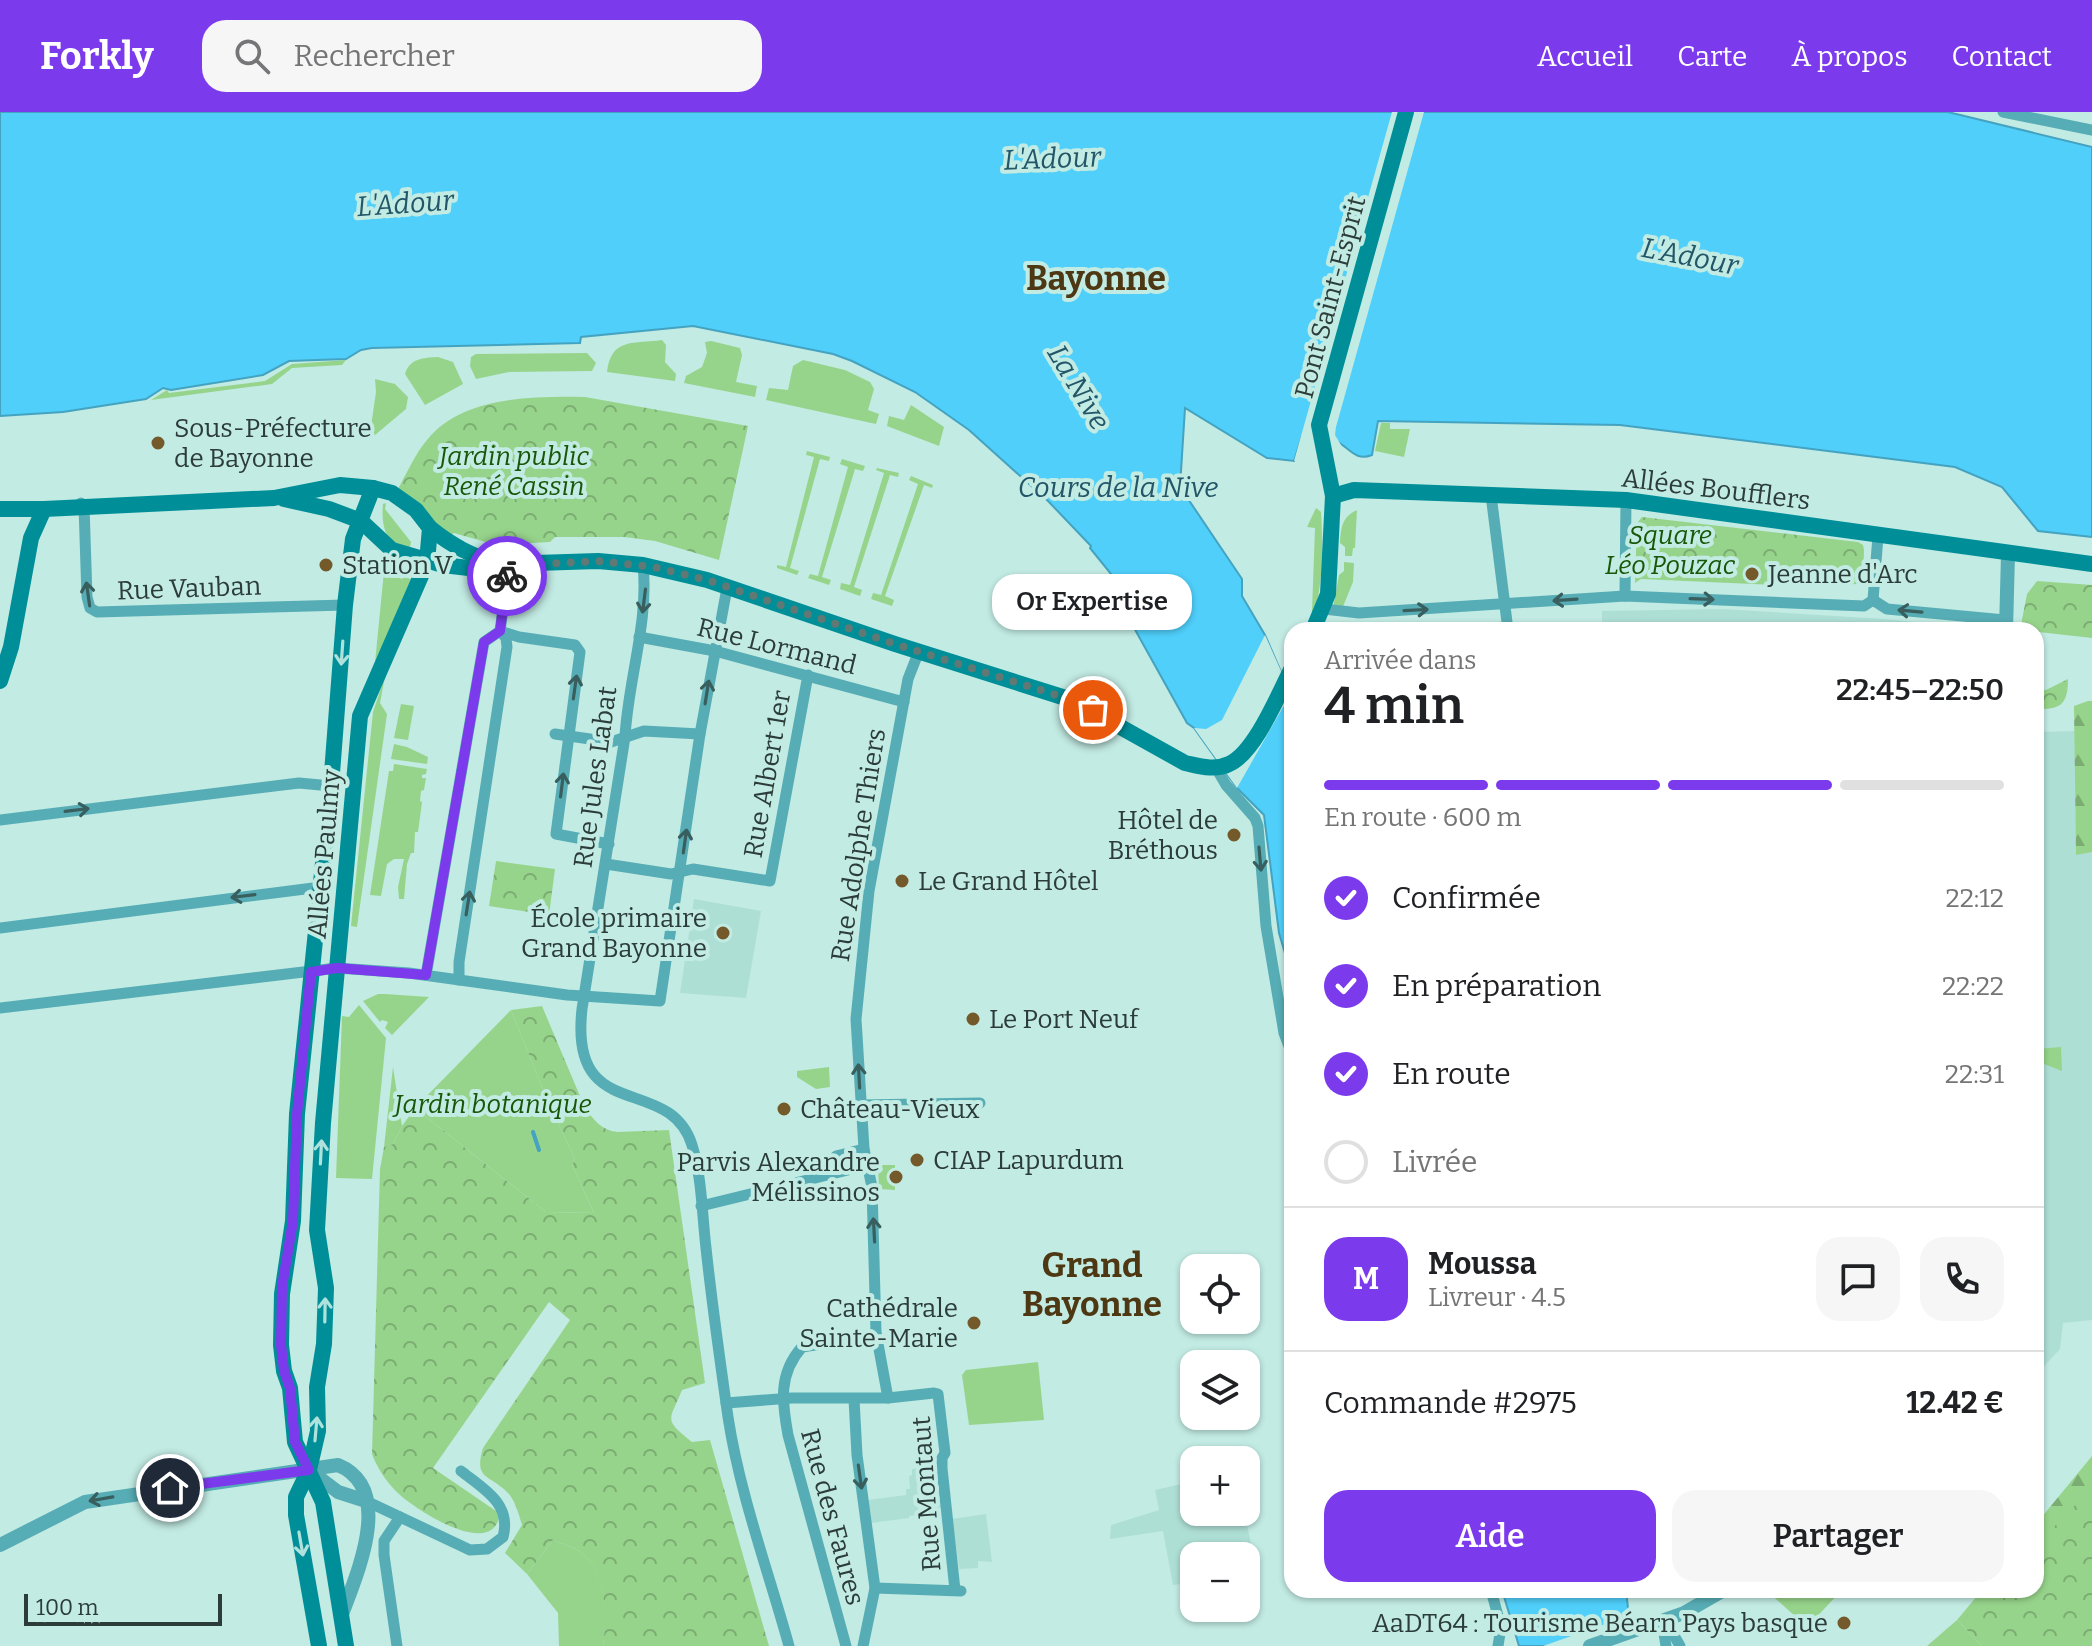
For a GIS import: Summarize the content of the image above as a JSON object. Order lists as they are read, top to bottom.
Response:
{
  "streets": {
    "main road": ["Pont Saint-Esprit", "Allées Boufflers", "Allées Paulmy"],
    "street": [
      "Rue Vauban",
      "Rue Lormand",
      "Rue Albert 1er",
      "Rue Jules Labat",
      "Rue Adolphe Thiers",
      "Rue Montaut",
      "Rue des Faures"
    ]
  },
  "crossings": [
    ["Pont Saint-Esprit", "Allées Boufflers"],
    ["Rue Lormand", "Rue Albert 1er"],
    ["Rue Lormand", "Rue Jules Labat"],
    ["Rue Lormand", "Rue Adolphe Thiers"],
    ["Rue Adolphe Thiers", "Rue Montaut"]
  ],
  "one_way": ["Rue Adolphe Thiers"],
  "districts": ["Bayonne", "Grand Bayonne"],
  "water": ["L'Adour", "La Nive", "Cours de la Nive"],
  "parks": ["Jardin public René Cassin", "Square Léo Pouzac", "Jardin botanique"],
  "places": [
    "Sous-Préfecture de Bayonne",
    "Station V",
    "Jeanne d'Arc",
    "Or Expertise",
    "Hôtel de Bréthous",
    "Le Grand Hôtel",
    "École primaire Grand Bayonne",
    "Le Port Neuf",
    "Château-Vieux",
    "CIAP Lapurdum",
    "Parvis Alexandre Mélissinos",
    "Cathédrale Sainte-Marie",
    "AaDT64 : Tourisme Béarn Pays basque"
  ],
  "scale_bar": "100 m",
  "page": {
    "header": "Forkly",
    "search": "Rechercher",
    "nav": [
      "Accueil",
      "Carte",
      "À propos",
      "Contact"
    ],
    "bubble": "Or Expertise",
    "heading": ["4 min", "Arrivée dans", "22:45–22:50"],
    "panel": [
      "Moussa",
      "Livreur · 4.5",
      "Commande #2975",
      "12.42 €"
    ],
    "bar": "En route · 600 m",
    "list": [
      ["Confirmée", "22:12"],
      ["En préparation", "22:22"],
      ["En route", "22:31"],
      "Livrée"
    ],
    "round": "M",
    "map_buttons": ["+", "−"],
    "buttons": ["Aide", "Partager"],
    "scale": "100 m"
  }
}
